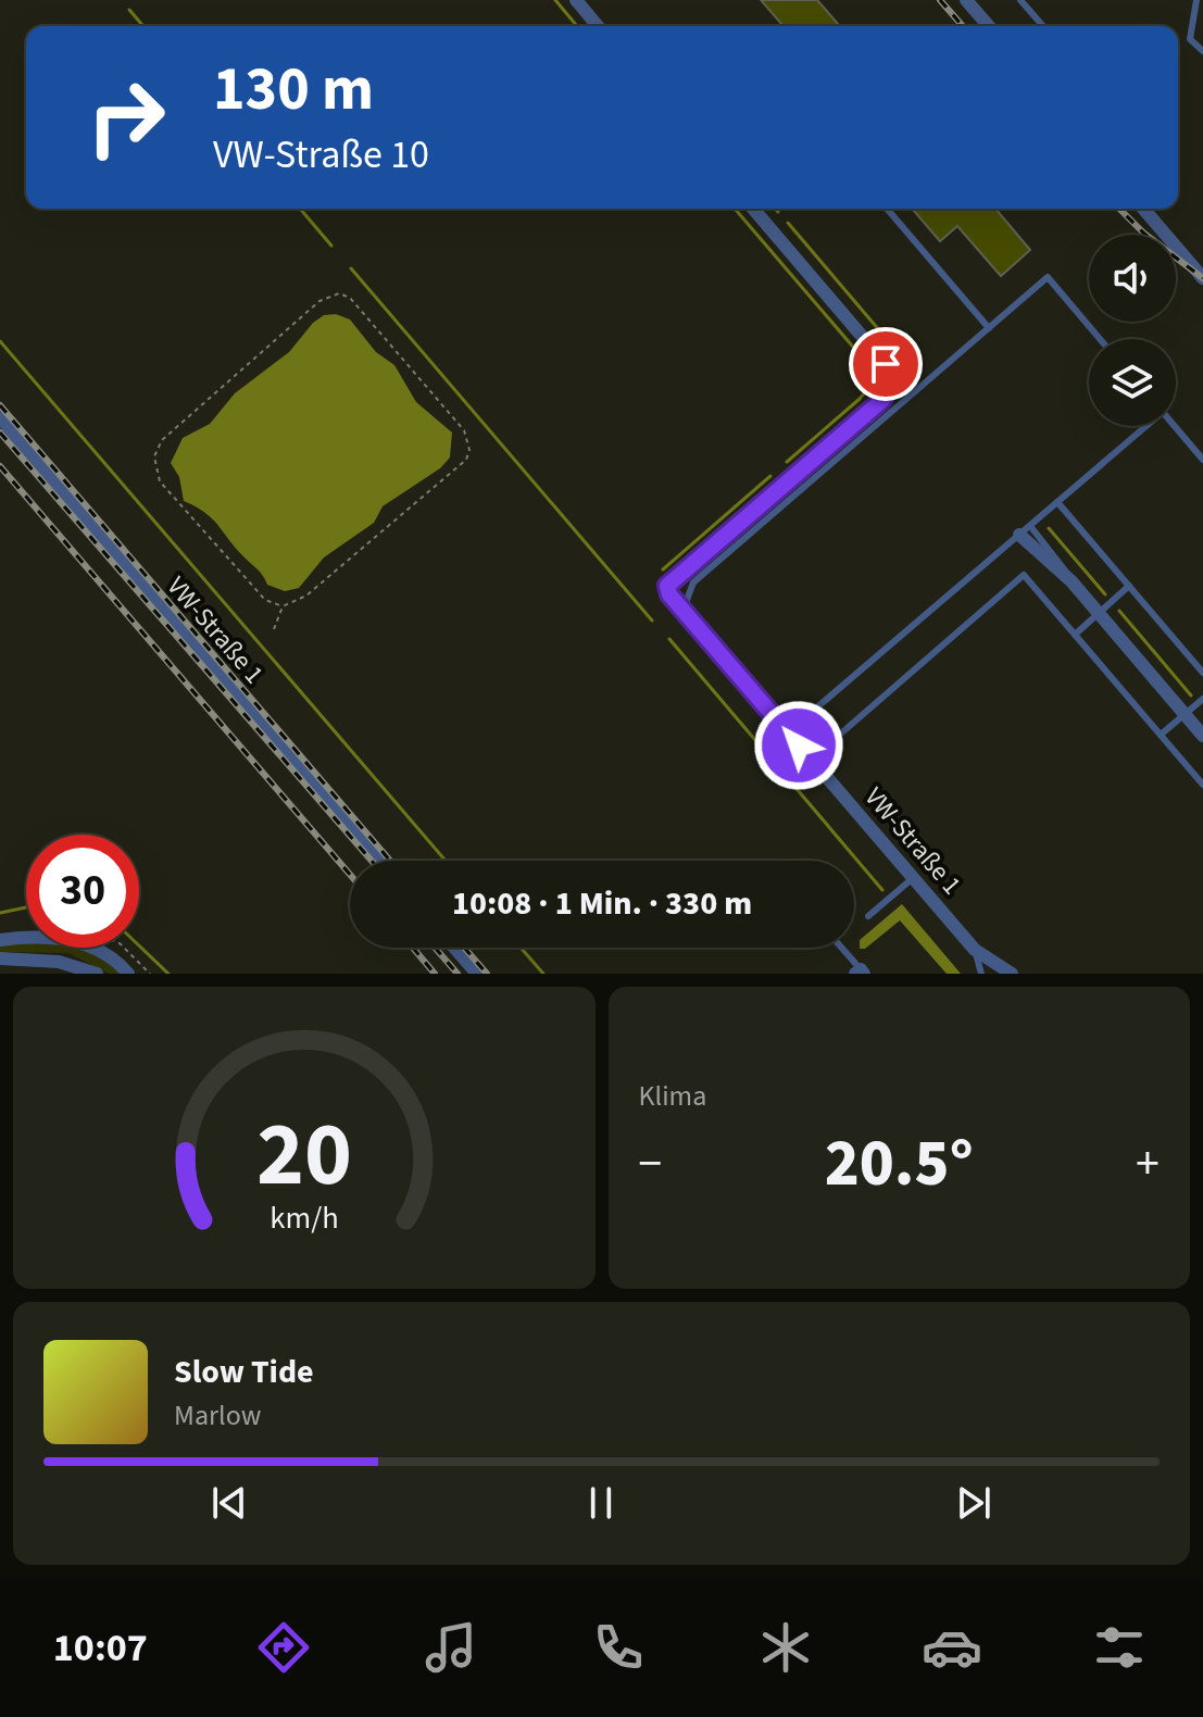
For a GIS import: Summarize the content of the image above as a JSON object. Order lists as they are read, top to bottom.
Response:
{
  "streets": {
    "street": ["VW-Straße 1"]
  },
  "page": {
    "turn": ["130 m", "VW-Straße 10"],
    "limit": "30",
    "trip": "10:08 · 1 Min. · 330 m",
    "tile": "Klima",
    "heat": ["−", "20.5°", "+"],
    "song": ["Slow Tide", "Marlow"],
    "tabs": "10:07",
    "gauge": ["20", "km/h"]
  }
}
